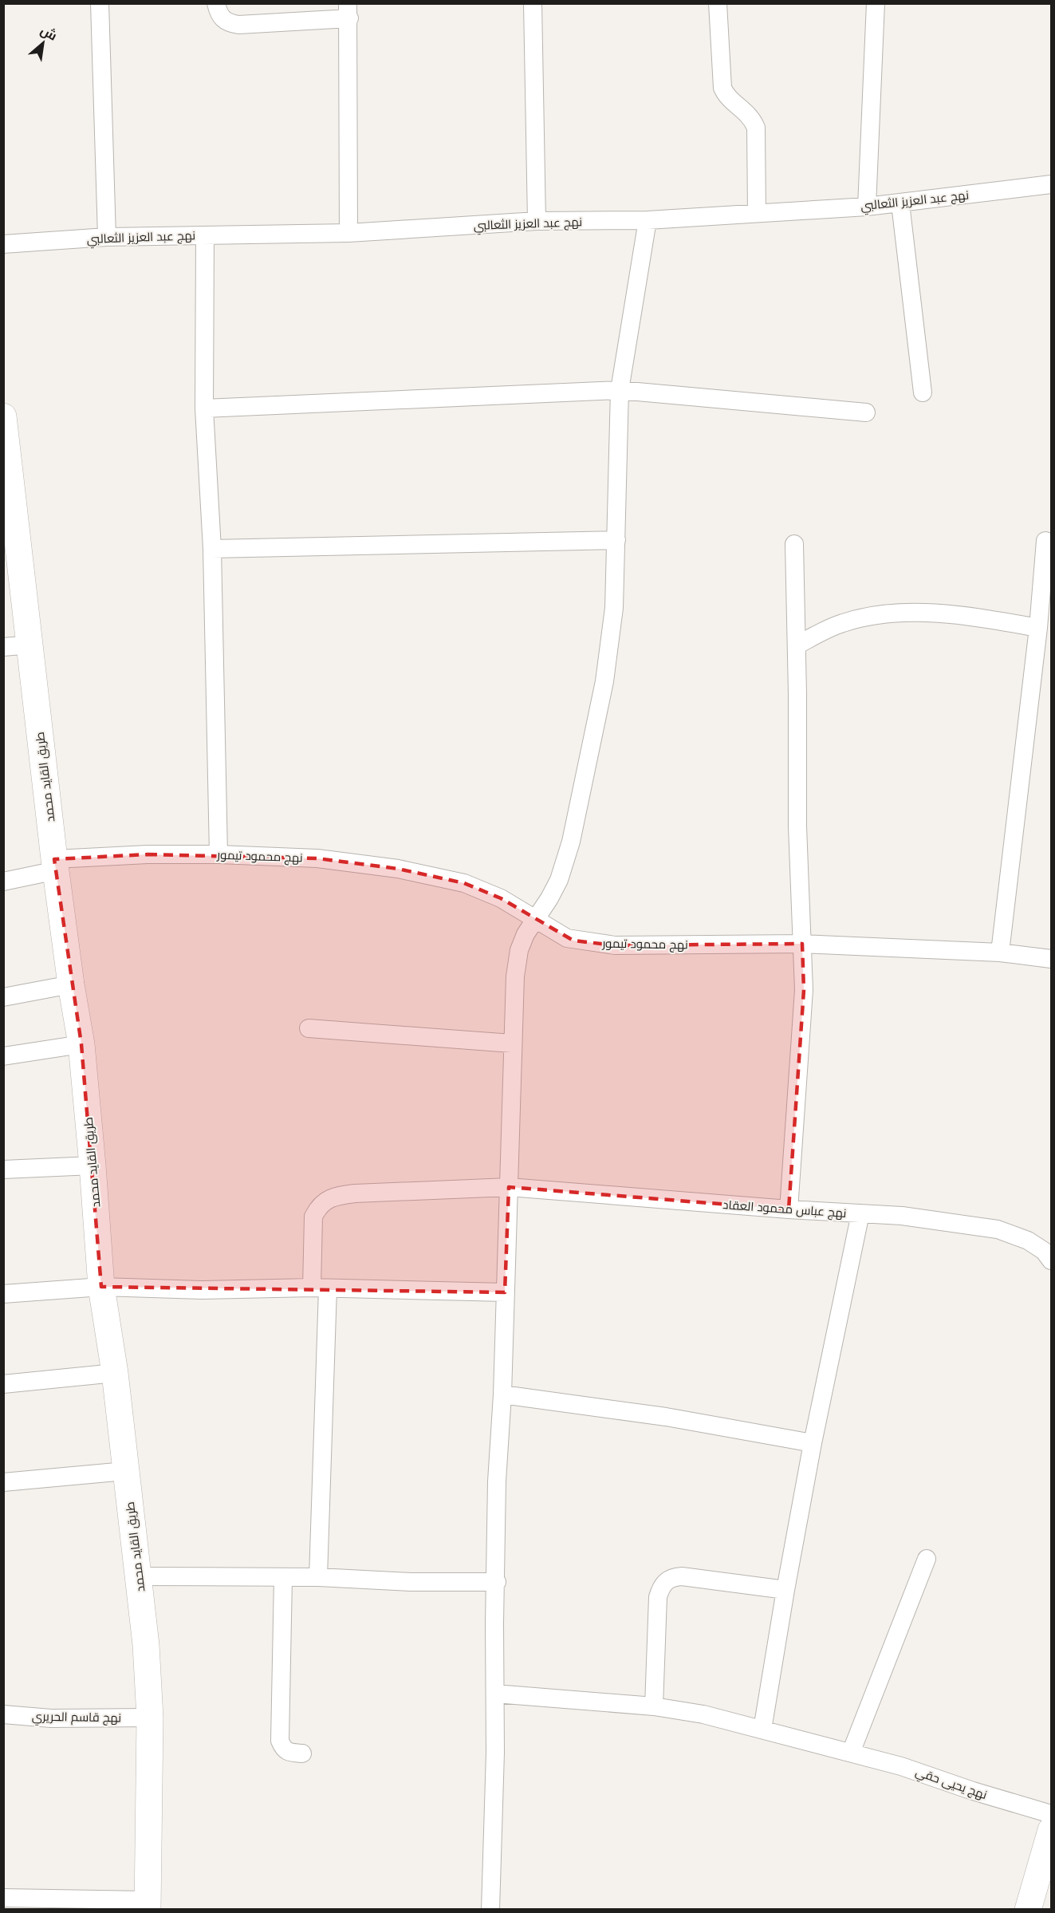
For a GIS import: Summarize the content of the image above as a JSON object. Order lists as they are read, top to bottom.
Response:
{
  "streets": {
    "main road": ["طريق القايد محمد"],
    "street": [
      "نهج عبد العزيز الثعالبي",
      "نهج محمود تيمور",
      "نهج عباس محمود العقاد",
      "نهج قاسم الحريري",
      "نهج يحيى حقي"
    ]
  },
  "crossings": [
    ["طريق القايد محمد", "نهج محمود تيمور"],
    ["طريق القايد محمد", "نهج قاسم الحريري"]
  ],
  "north": "top right"
}
